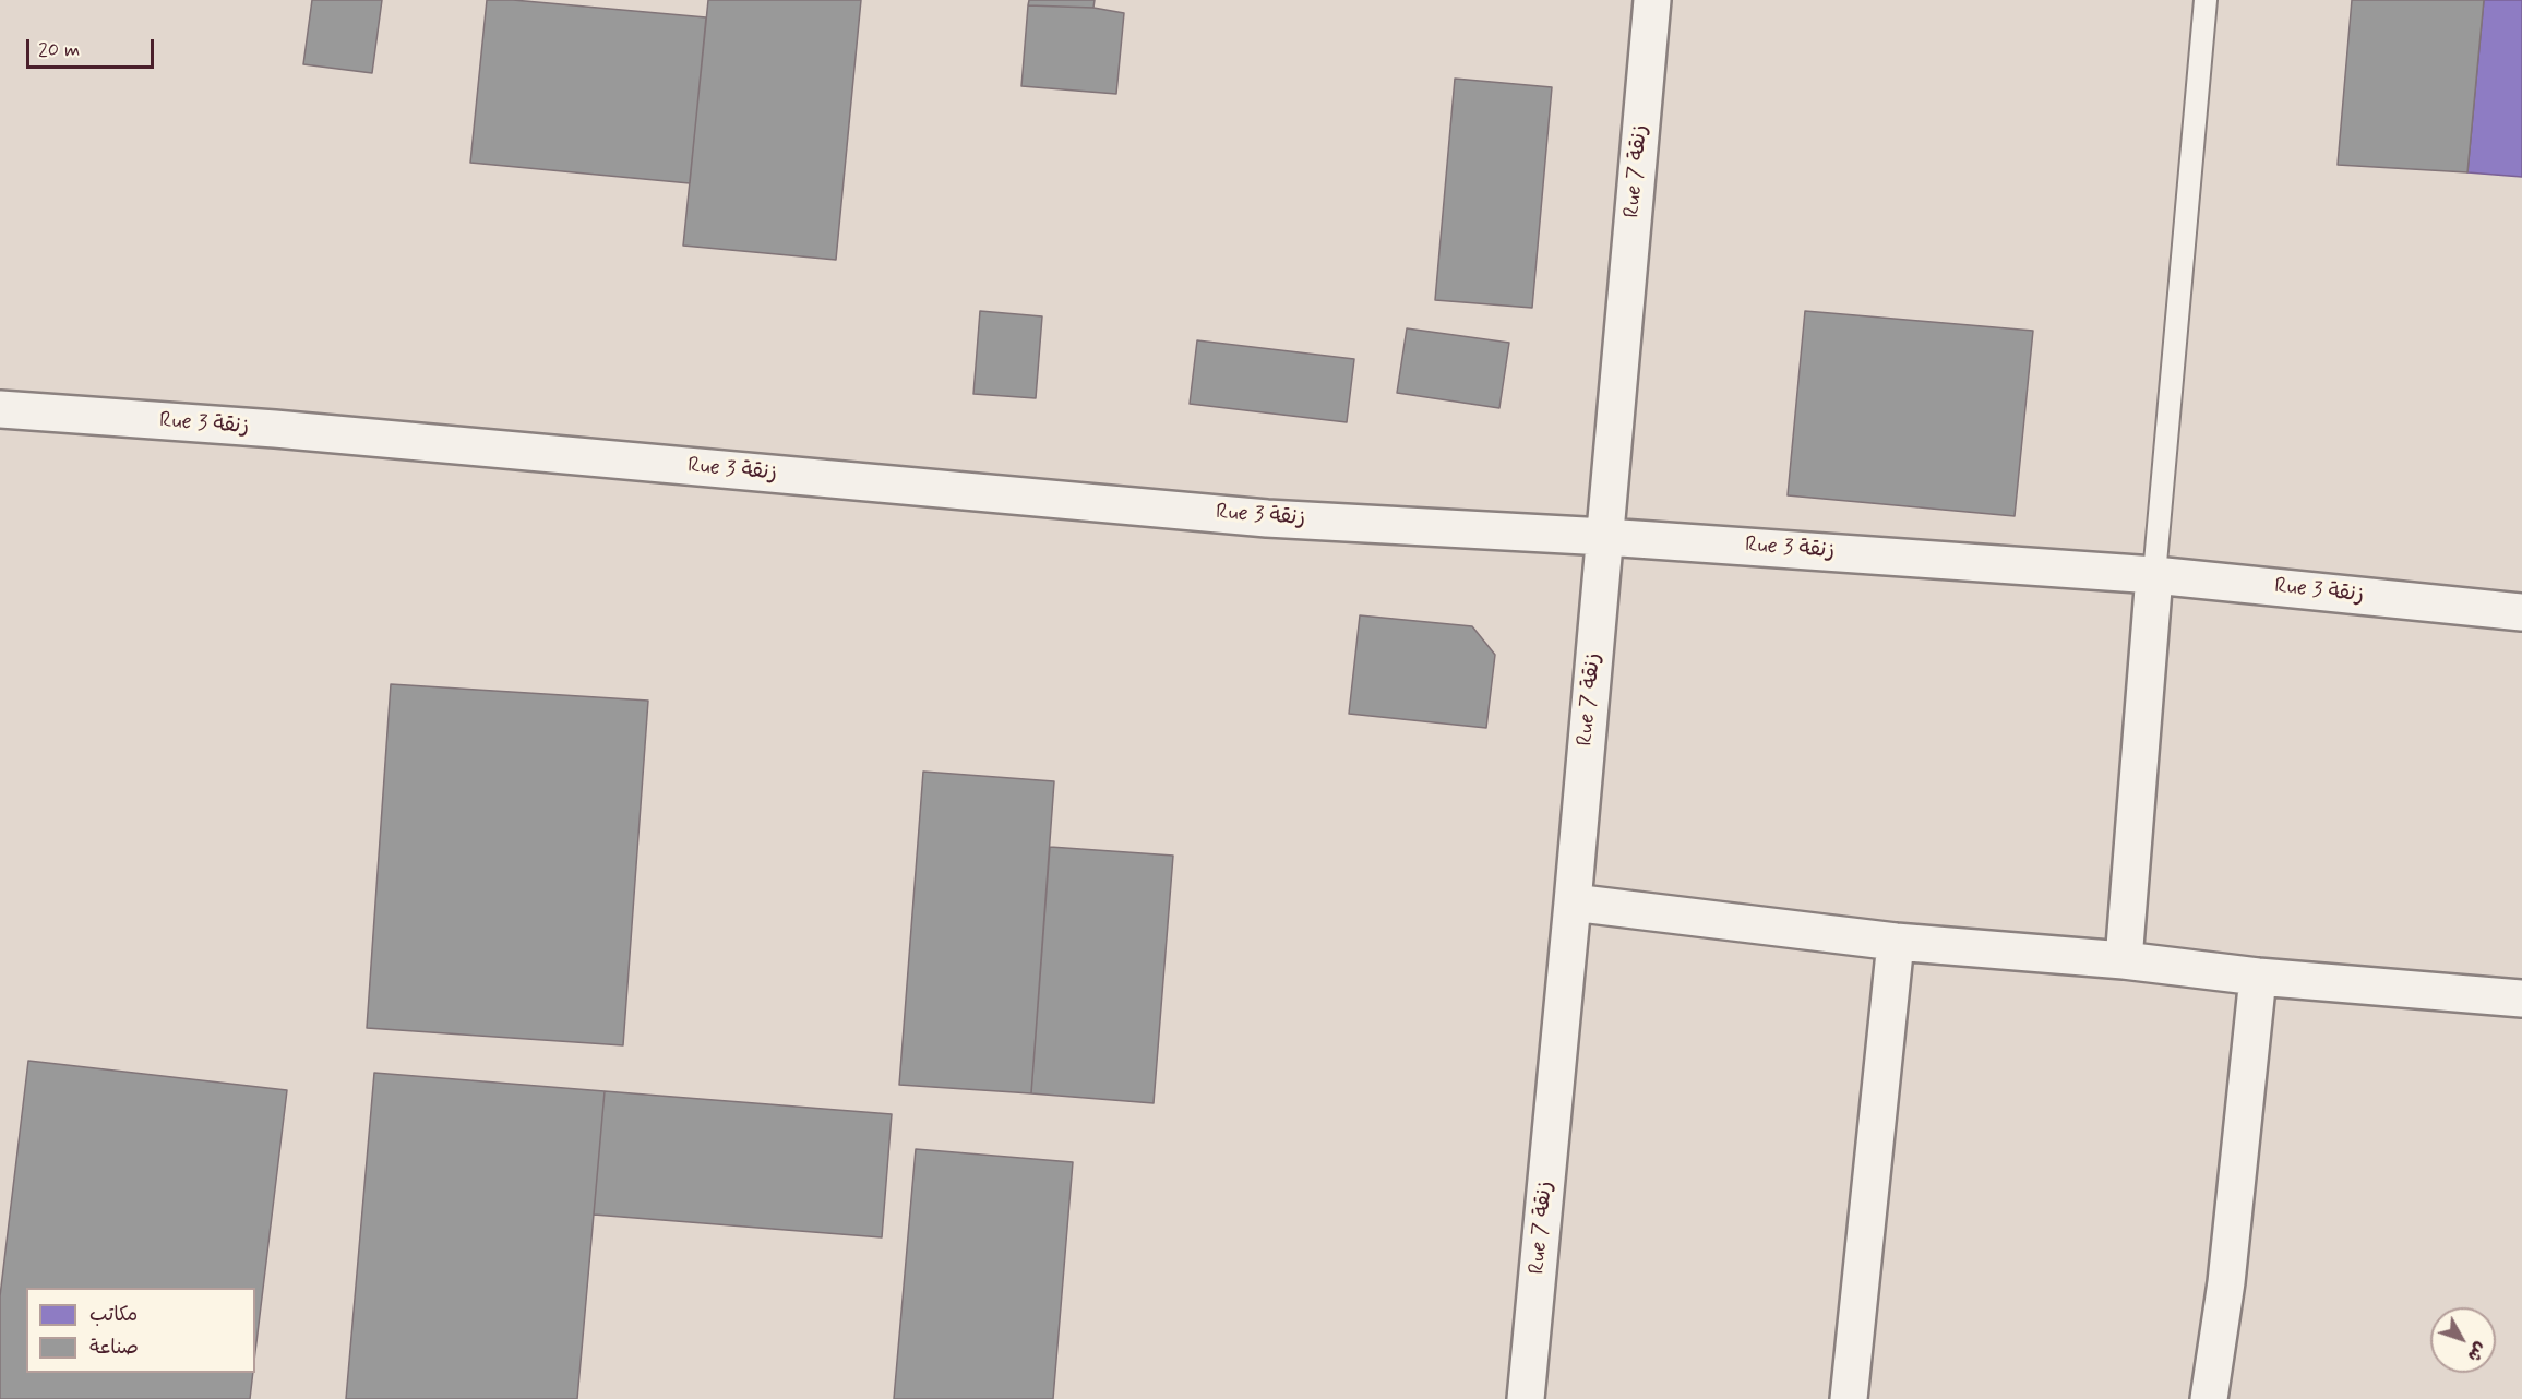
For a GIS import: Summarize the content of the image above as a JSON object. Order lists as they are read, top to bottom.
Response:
{
  "streets": {
    "street": ["Rue 7 زنقة", "Rue 3 زنقة"]
  },
  "crossings": [
    ["Rue 7 زنقة", "Rue 3 زنقة"]
  ],
  "legend": ["مكاتب", "صناعة"],
  "scale_bar": "20 m",
  "north": "bottom right"
}
